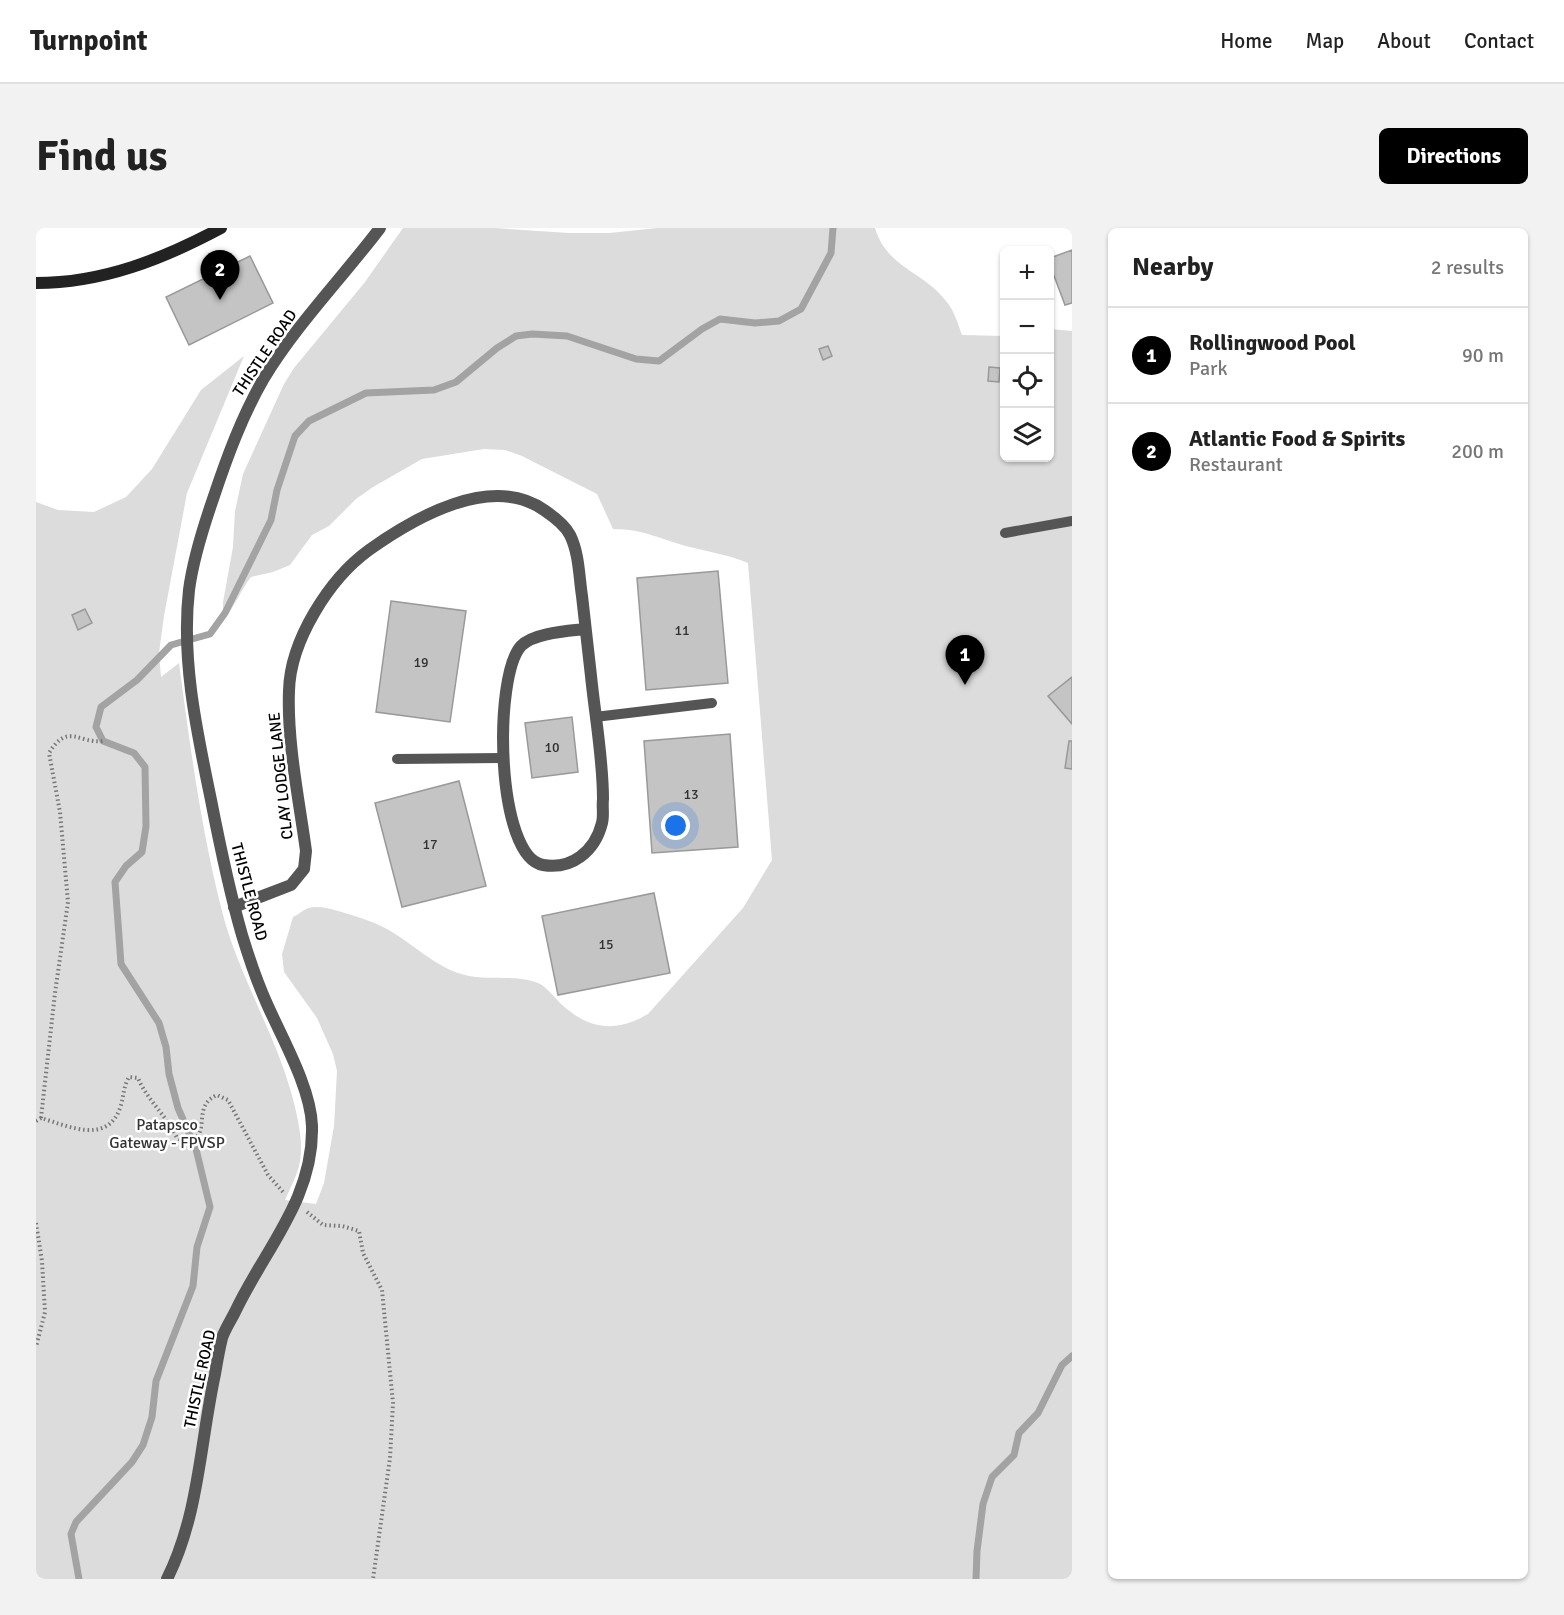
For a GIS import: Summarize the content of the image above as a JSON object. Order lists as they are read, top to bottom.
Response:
{
  "streets": {
    "street": ["THISTLE ROAD", "CLAY LODGE LANE"]
  },
  "crossings": [
    ["THISTLE ROAD", "CLAY LODGE LANE"]
  ],
  "parks": ["Patapsco Gateway - FPVSP"],
  "house_numbers": [
    "11",
    "19",
    "10",
    "13",
    "17",
    "15"
  ],
  "page": {
    "header": "Turnpoint",
    "nav": [
      "Home",
      "Map",
      "About",
      "Contact"
    ],
    "buttons": "Directions",
    "title": "Find us",
    "heading": ["Nearby", "2 results"],
    "map_buttons": ["+", "−"],
    "pins": ["2", "1"],
    "list": [
      {
        "mark": "1",
        "name": "Rollingwood Pool",
        "note": "Park",
        "value": "90 m"
      },
      {
        "mark": "2",
        "name": "Atlantic Food & Spirits",
        "note": "Restaurant",
        "value": "200 m"
      }
    ]
  }
}
